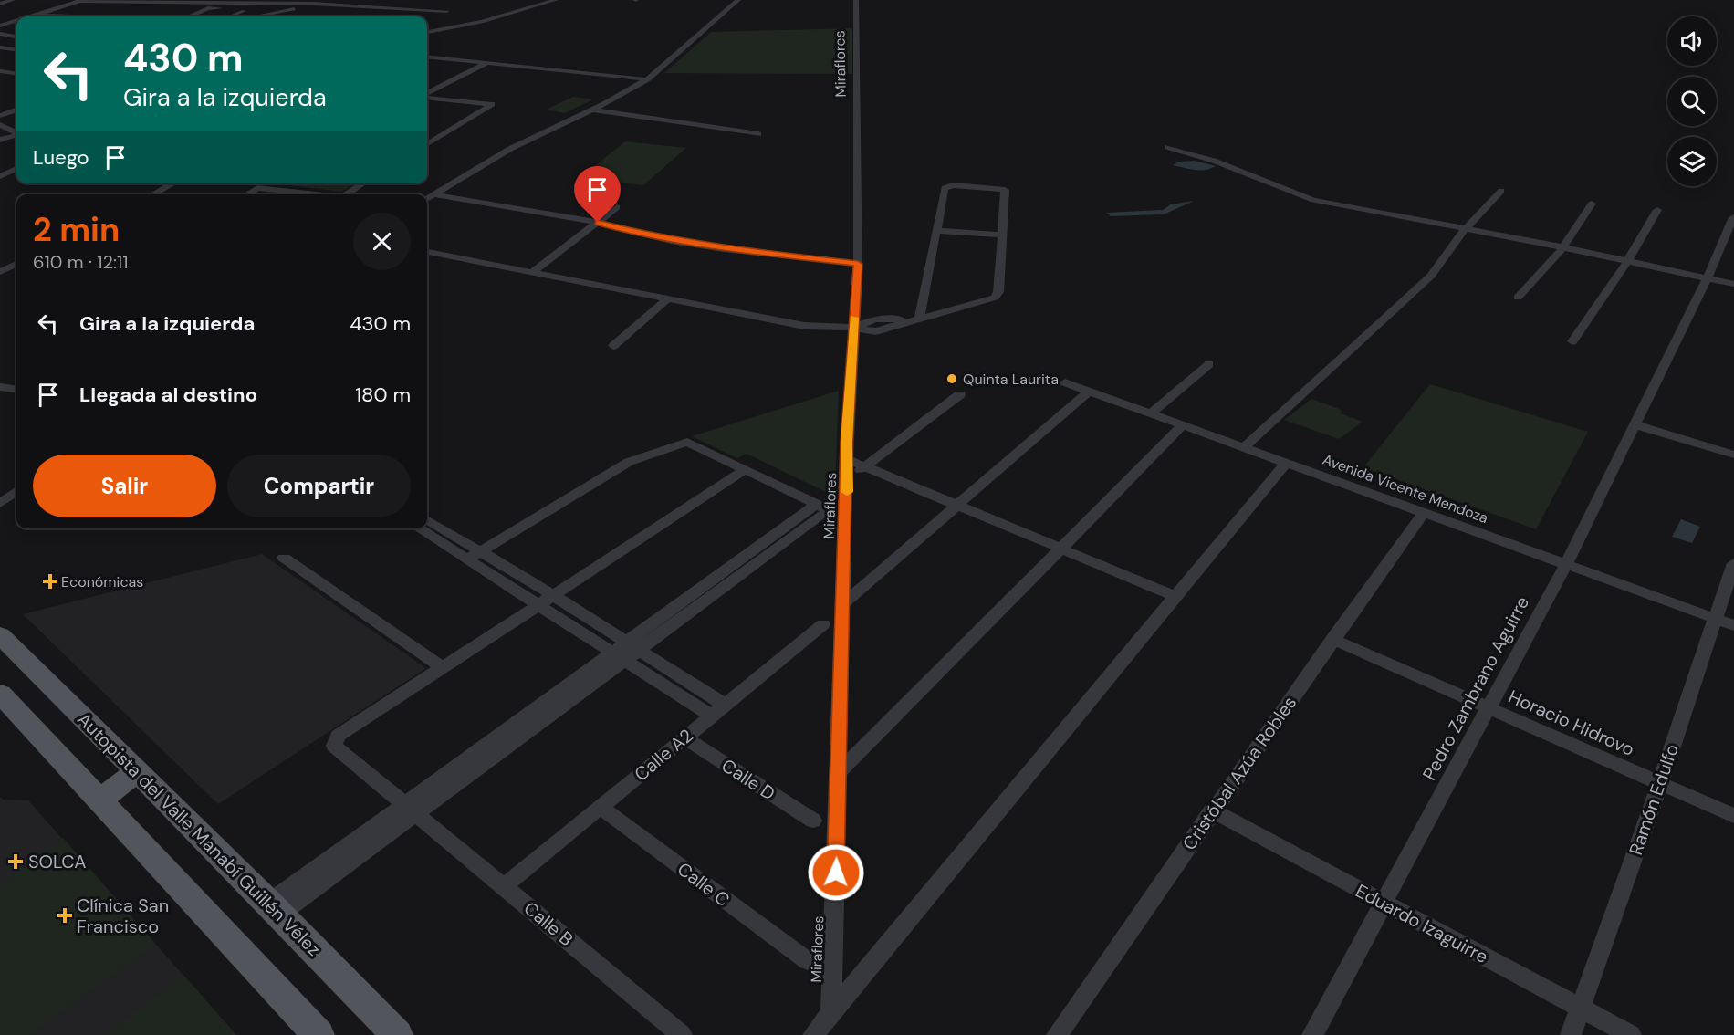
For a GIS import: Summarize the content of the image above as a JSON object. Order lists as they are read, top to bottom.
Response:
{
  "streets": {
    "main road": ["Autopista del Valle Manabí Guillén Vélez"],
    "street": [
      "Miraflores",
      "Avenida Vicente Mendoza",
      "Pedro Zambrano Aguirre",
      "Horacio Hidrovo",
      "Calle A2",
      "Cristóbal Azúa Robles",
      "Calle D",
      "Ramón Edulfo",
      "Calle C",
      "Calle B",
      "Eduardo Izaguirre"
    ]
  },
  "crossings": [
    ["Avenida Vicente Mendoza", "Pedro Zambrano Aguirre"],
    ["Avenida Vicente Mendoza", "Cristóbal Azúa Robles"],
    ["Avenida Vicente Mendoza", "Ramón Edulfo"],
    ["Pedro Zambrano Aguirre", "Horacio Hidrovo"],
    ["Pedro Zambrano Aguirre", "Eduardo Izaguirre"],
    ["Horacio Hidrovo", "Cristóbal Azúa Robles"],
    ["Horacio Hidrovo", "Ramón Edulfo"],
    ["Calle A2", "Calle D"],
    ["Calle A2", "Calle C"],
    ["Calle A2", "Calle B"],
    ["Cristóbal Azúa Robles", "Eduardo Izaguirre"],
    ["Ramón Edulfo", "Eduardo Izaguirre"]
  ],
  "places": {
    "other": ["Quinta Laurita"],
    "health": ["Económicas", "SOLCA", "Clínica San Francisco"]
  },
  "page": {
    "turn": ["430 m", "Gira a la izquierda"],
    "then": "Luego",
    "heading": ["2 min", "610 m · 12:11"],
    "list": [
      {
        "name": "Gira a la izquierda",
        "value": "430 m"
      },
      {
        "name": "Llegada al destino",
        "value": "180 m"
      }
    ],
    "buttons": ["Salir", "Compartir"]
  }
}
